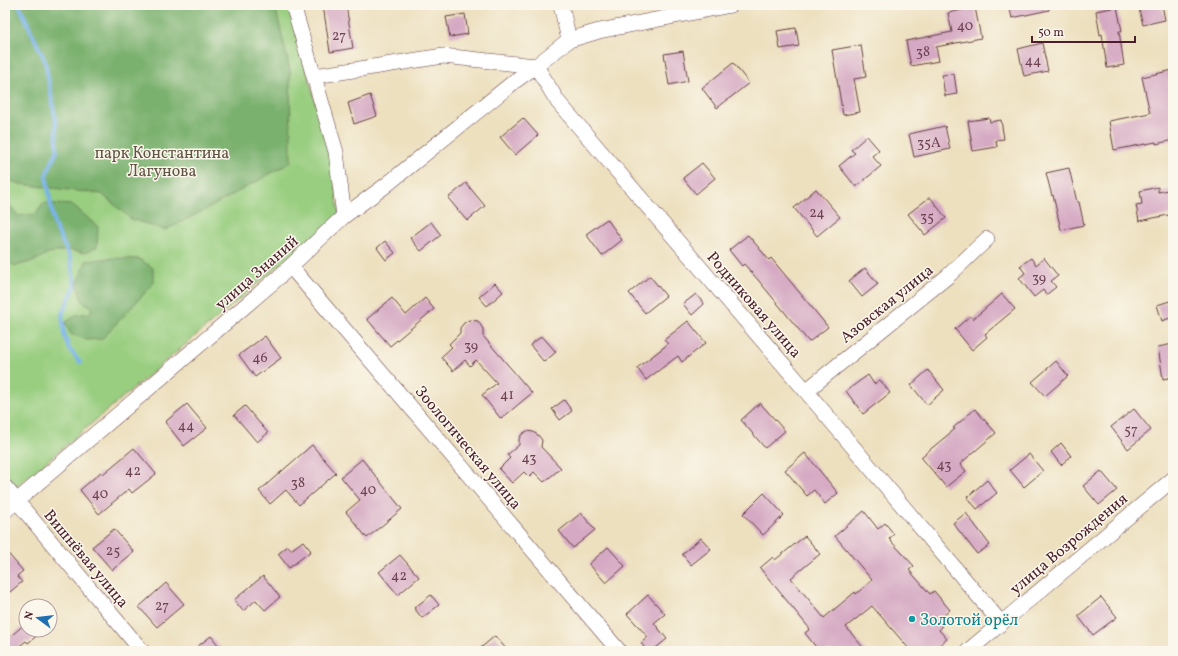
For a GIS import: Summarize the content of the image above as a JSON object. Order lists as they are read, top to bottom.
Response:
{
  "streets": {
    "street": [
      "улица Знаний",
      "Азовская улица",
      "Родниковая улица",
      "Зоологическая улица",
      "улица Возрождения",
      "Вишнёвая улица"
    ]
  },
  "crossings": [
    ["улица Знаний", "Родниковая улица"],
    ["улица Знаний", "Зоологическая улица"],
    ["улица Знаний", "Вишнёвая улица"],
    ["Азовская улица", "Родниковая улица"],
    ["Родниковая улица", "улица Возрождения"]
  ],
  "parks": ["парк Константина Лагунова"],
  "places": ["Золотой орёл"],
  "house_numbers": [
    "40",
    "27",
    "38",
    "44",
    "35А",
    "24",
    "35",
    "39",
    "39",
    "46",
    "41",
    "44",
    "57",
    "43",
    "43",
    "42",
    "38",
    "40",
    "40",
    "25",
    "42",
    "27"
  ],
  "scale_bar": "50 m",
  "north": "left"
}
